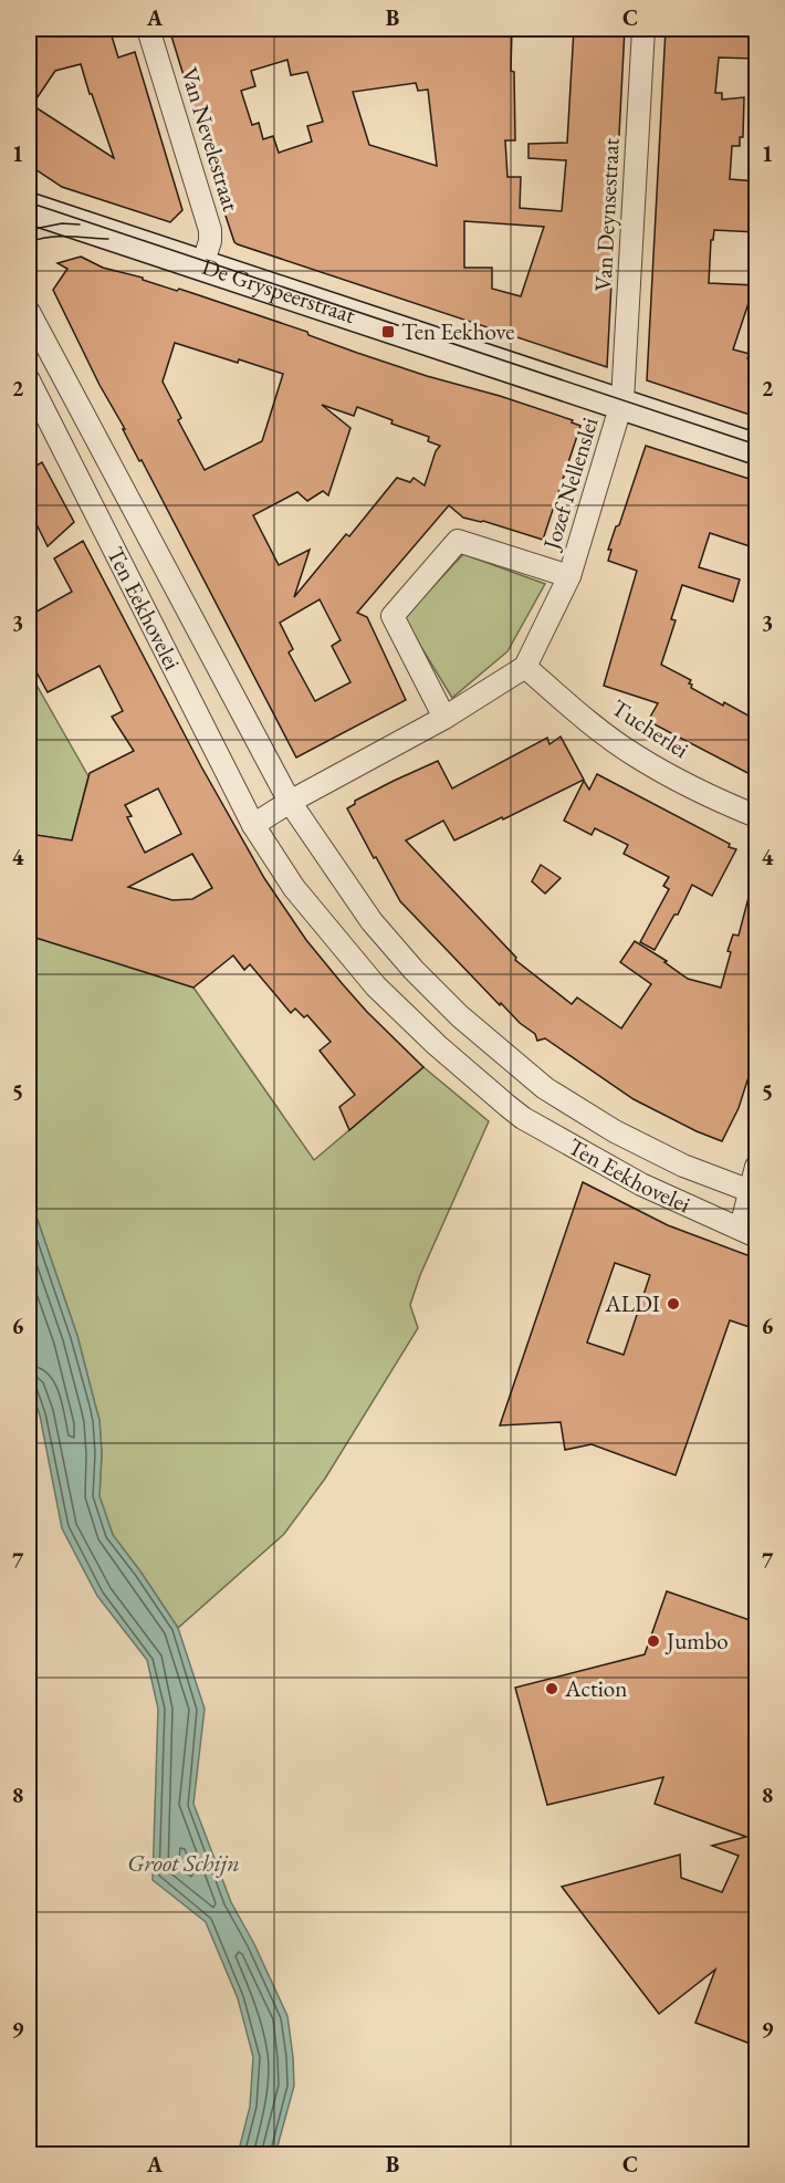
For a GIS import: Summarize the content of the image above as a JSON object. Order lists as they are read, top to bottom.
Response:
{
  "streets": {
    "street": [
      "Van Nevelestraat",
      "Van Deynsestraat",
      "De Gryspeerstraat",
      "Jozef Nellenslei",
      "Ten Eekhovelei",
      "Tucherlei"
    ]
  },
  "crossings": [
    ["Van Nevelestraat", "De Gryspeerstraat"],
    ["Van Deynsestraat", "De Gryspeerstraat"],
    ["Van Deynsestraat", "Jozef Nellenslei"],
    ["De Gryspeerstraat", "Jozef Nellenslei"],
    ["Jozef Nellenslei", "Tucherlei"]
  ],
  "water": ["Groot Schijn"],
  "places": {
    "transit": ["Ten Eekhove"],
    "other": ["ALDI", "Jumbo", "Action"]
  },
  "grid": {
    "columns": ["A", "B", "C"],
    "rows": [
      "1",
      "2",
      "3",
      "4",
      "5",
      "6",
      "7",
      "8",
      "9"
    ]
  }
}
